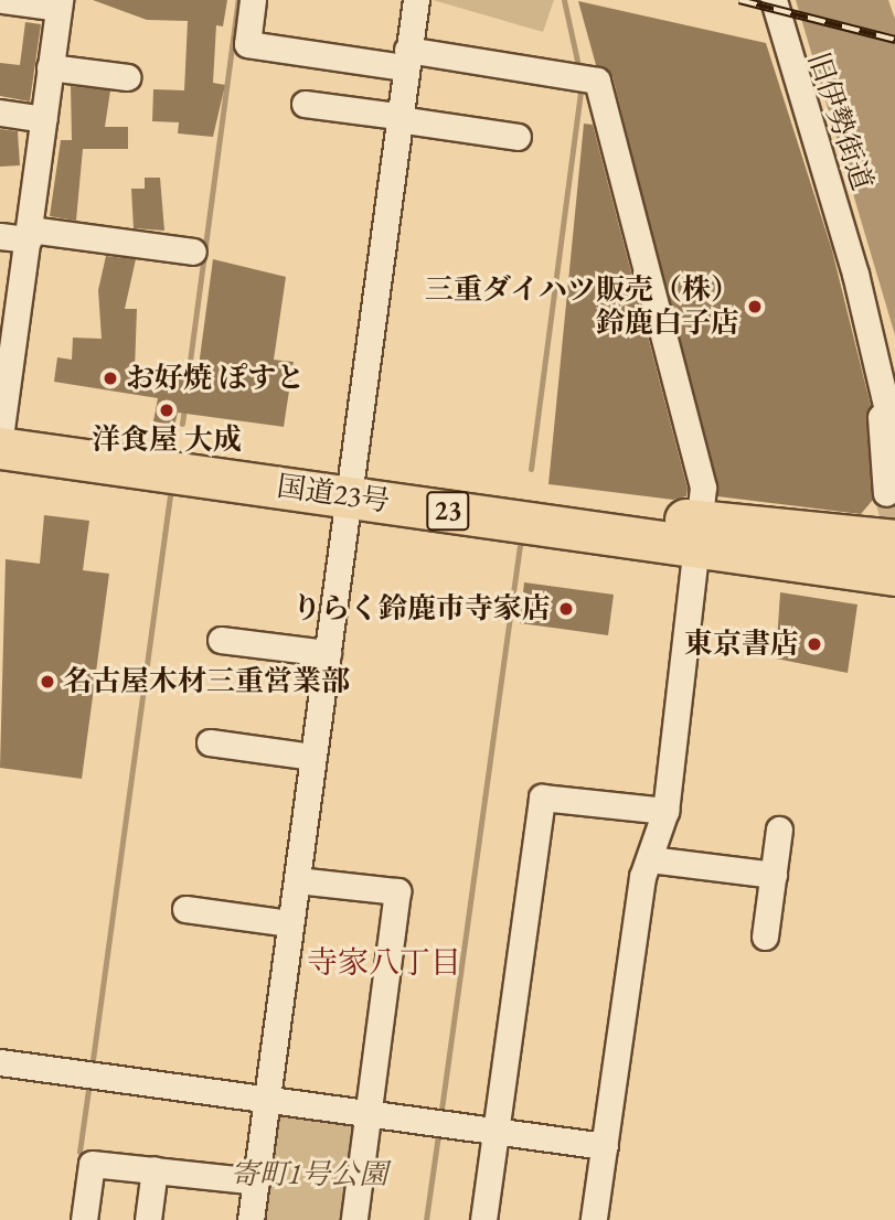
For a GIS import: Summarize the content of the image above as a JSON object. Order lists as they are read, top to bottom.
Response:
{
  "streets": {
    "highway": ["国道23号", "23"],
    "street": ["旧伊勢街道"]
  },
  "districts": ["寺家八丁目"],
  "parks": ["寄町1号公園"],
  "places": [
    "三重ダイハツ販売（株） 鈴鹿白子店",
    "お好焼 ぽすと",
    "洋食屋 大成",
    "りらく鈴鹿市寺家店",
    "東京書店",
    "名古屋木材三重営業部"
  ]
}
